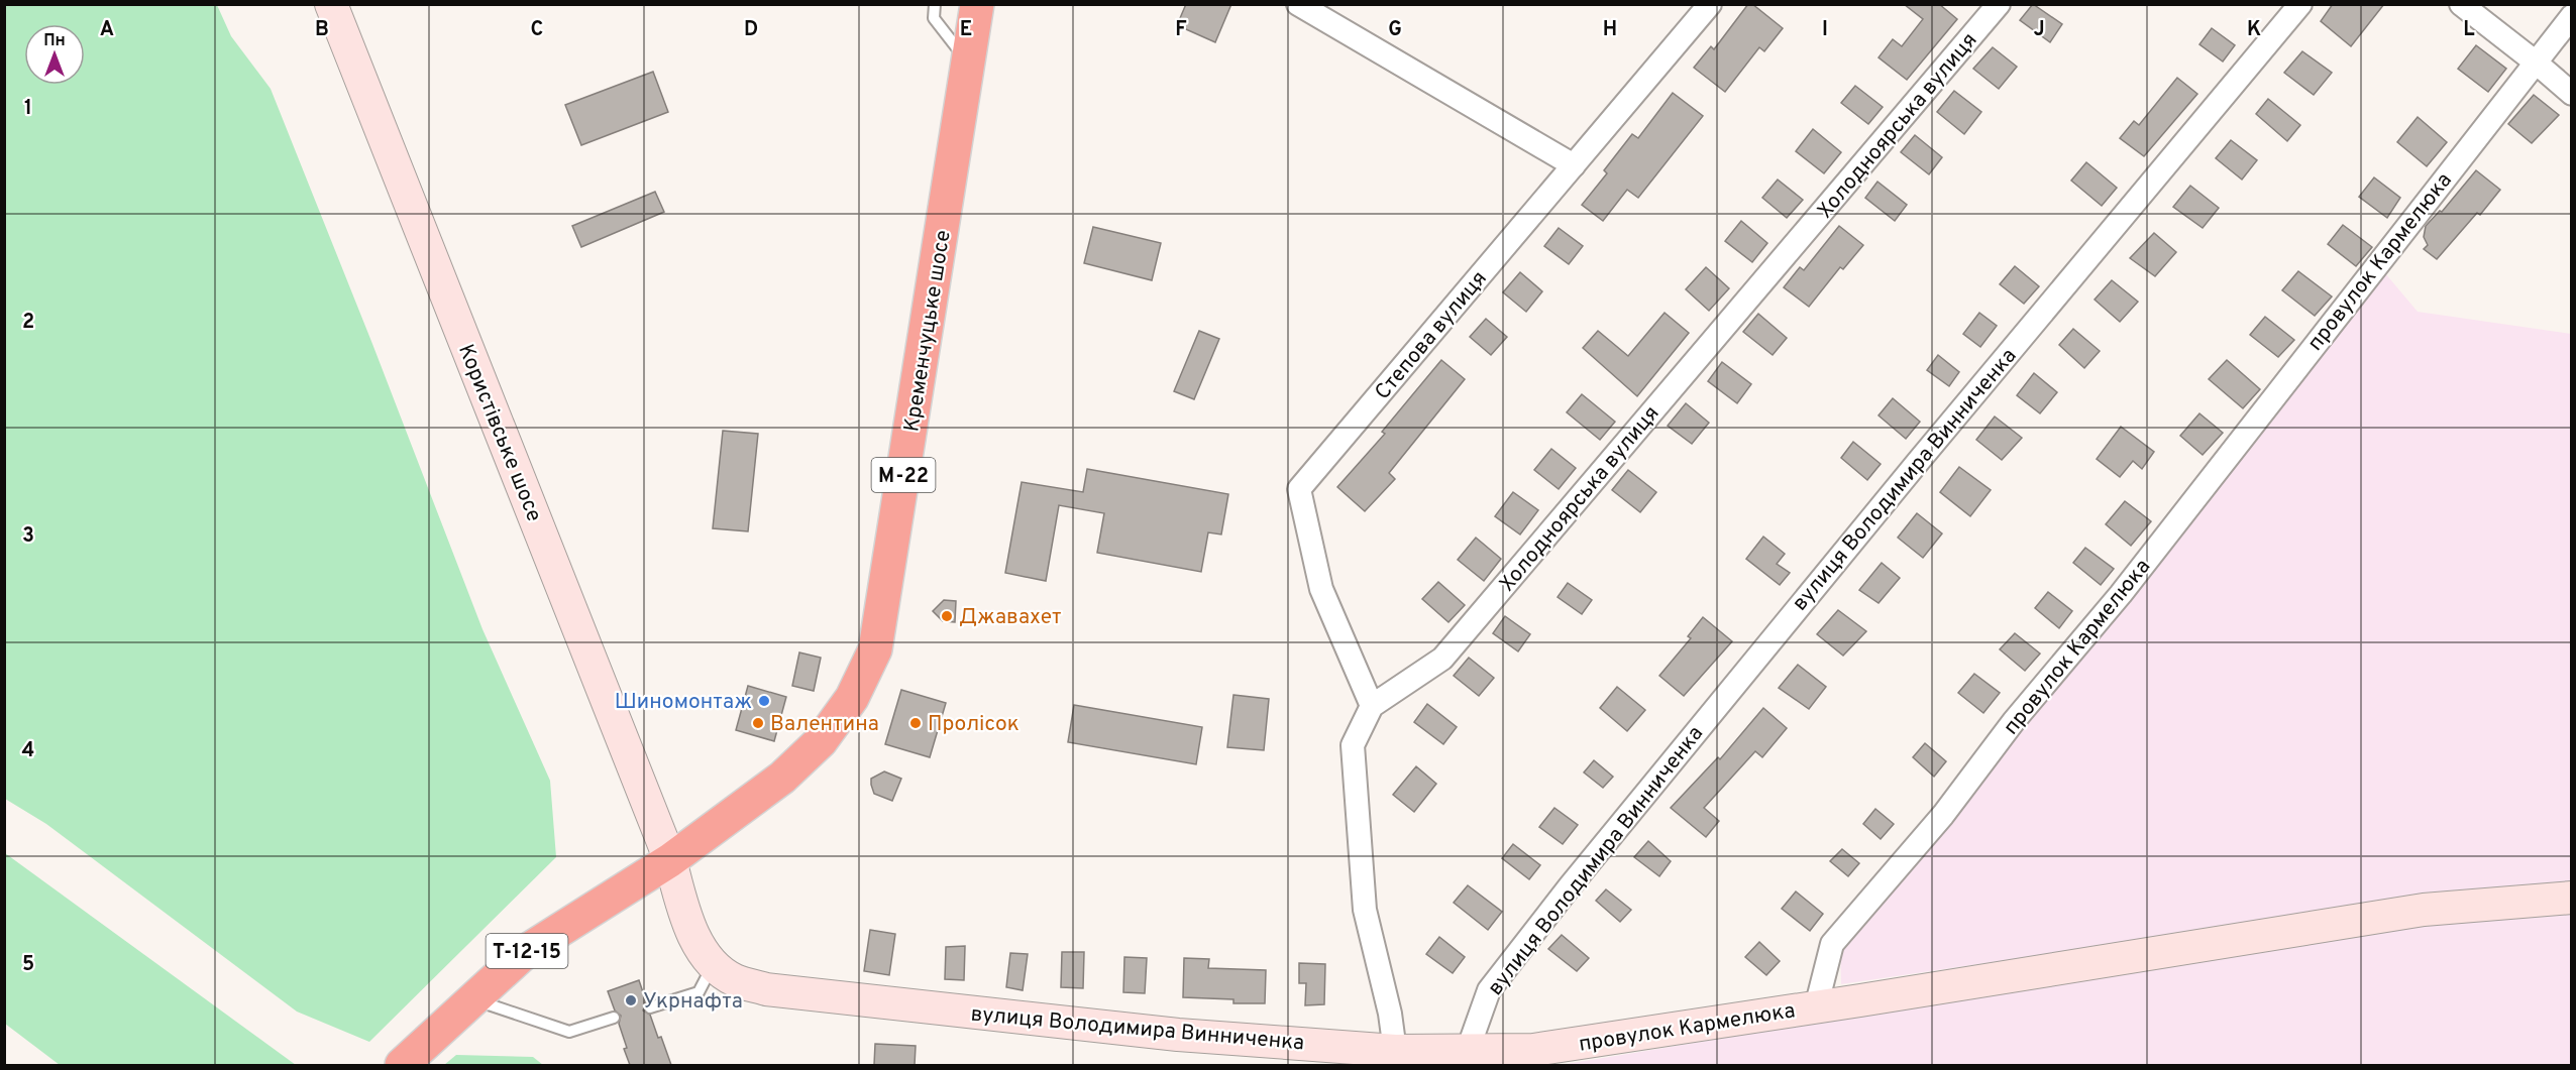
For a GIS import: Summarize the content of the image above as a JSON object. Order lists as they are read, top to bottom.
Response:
{
  "streets": {
    "highway": ["Кременчуцьке шосе", "М-22", "Т-12-15"],
    "street": [
      "Холодноярська вулиця",
      "провулок Кармелюка",
      "Степова вулиця",
      "Користівське шосе",
      "вулиця Володимира Винниченка"
    ]
  },
  "crossings": [
    ["Холодноярська вулиця", "Степова вулиця"],
    ["провулок Кармелюка", "вулиця Володимира Винниченка"],
    ["Кременчуцьке шосе", "Користівське шосе"],
    ["Кременчуцьке шосе", "вулиця Володимира Винниченка"],
    ["Кременчуцьке шосе", "Т-12-15"],
    ["Користівське шосе", "вулиця Володимира Винниченка"],
    ["Користівське шосе", "Т-12-15"],
    ["вулиця Володимира Винниченка", "Т-12-15"]
  ],
  "places": [
    "Джавахет",
    "Шиномонтаж",
    "Валентина",
    "Пролісок",
    "Укрнафта"
  ],
  "north": "top",
  "grid": {
    "columns": [
      "A",
      "B",
      "C",
      "D",
      "E",
      "F",
      "G",
      "H",
      "I",
      "J",
      "K",
      "L"
    ],
    "rows": [
      "1",
      "2",
      "3",
      "4",
      "5"
    ]
  }
}
